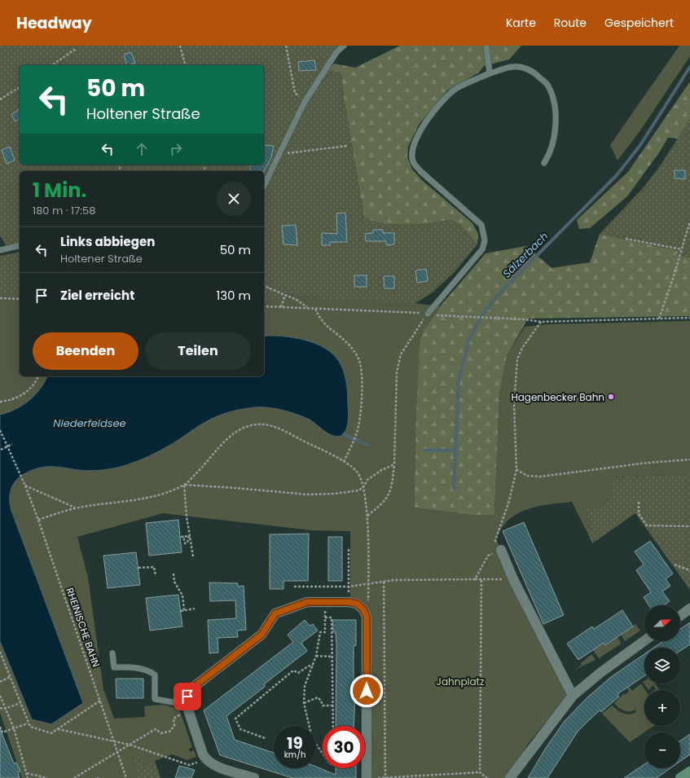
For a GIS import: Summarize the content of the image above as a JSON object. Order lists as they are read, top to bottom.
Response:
{
  "streets": {
    "path": ["RHEINISCHE BAHN"]
  },
  "water": ["Sälzerbach", "Niederfeldsee"],
  "parks": ["Jahnplatz"],
  "places": ["Hagenbecker Bahn"],
  "north": "top right",
  "page": {
    "header": "Headway",
    "nav": ["Karte", "Route", "Gespeichert"],
    "turn": ["50 m", "Holtener Straße"],
    "heading": ["1 Min.", "180 m · 17:58"],
    "list": [
      {
        "name": "Links abbiegen",
        "note": "Holtener Straße",
        "value": "50 m"
      },
      {
        "name": "Ziel erreicht",
        "value": "130 m"
      }
    ],
    "buttons": ["Beenden", "Teilen"],
    "map_buttons": ["+", "−"],
    "speed": "19 km/h",
    "limit": "30"
  }
}
